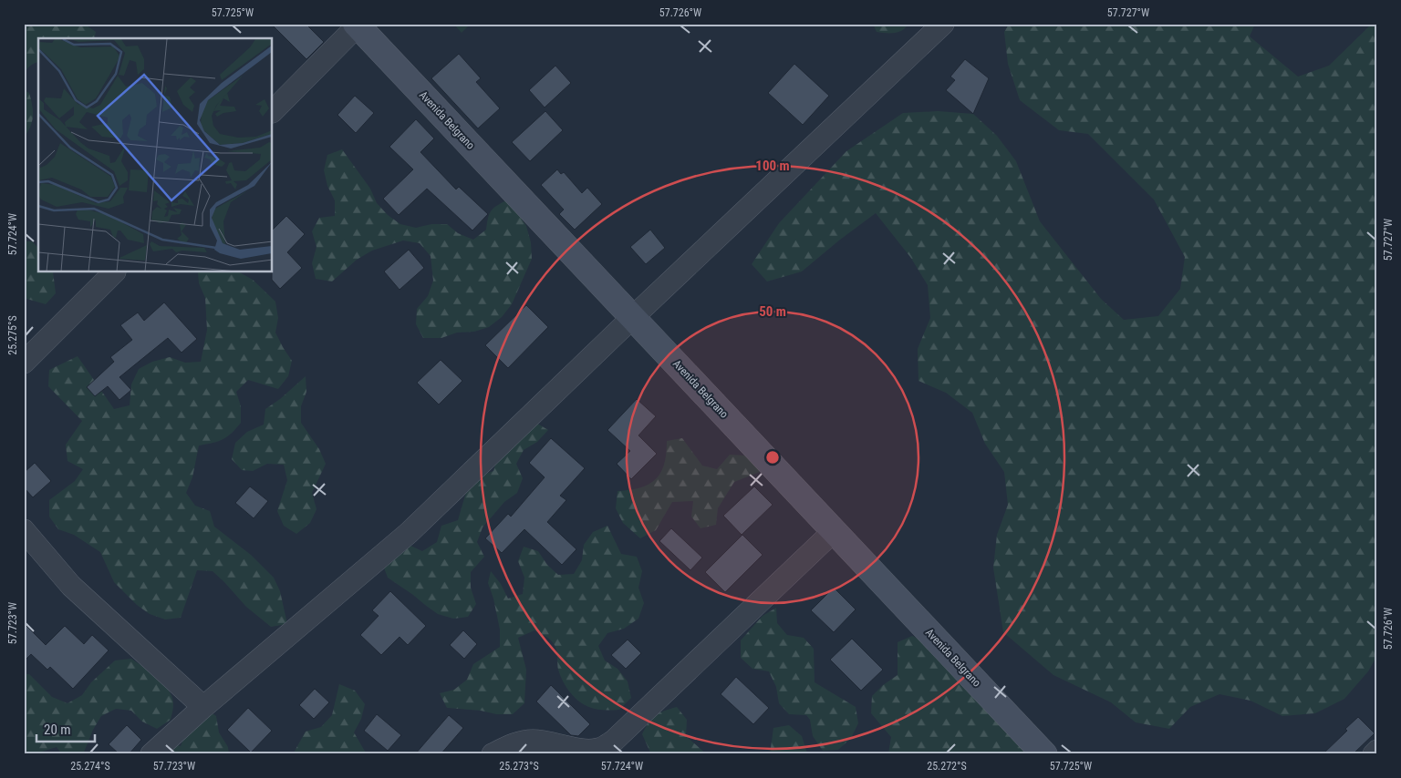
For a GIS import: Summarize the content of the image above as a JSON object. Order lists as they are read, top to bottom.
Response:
{
  "streets": {
    "street": ["Avenida Belgrano"]
  },
  "scale_bar": "20 m",
  "coordinates": [
    "57.725°W",
    "57.726°W",
    "57.727°W",
    "57.724°W",
    "25.275°S",
    "57.723°W",
    "25.274°S",
    "25.273°S",
    "25.272°S"
  ],
  "rings": ["100 m", "50 m"]
}
